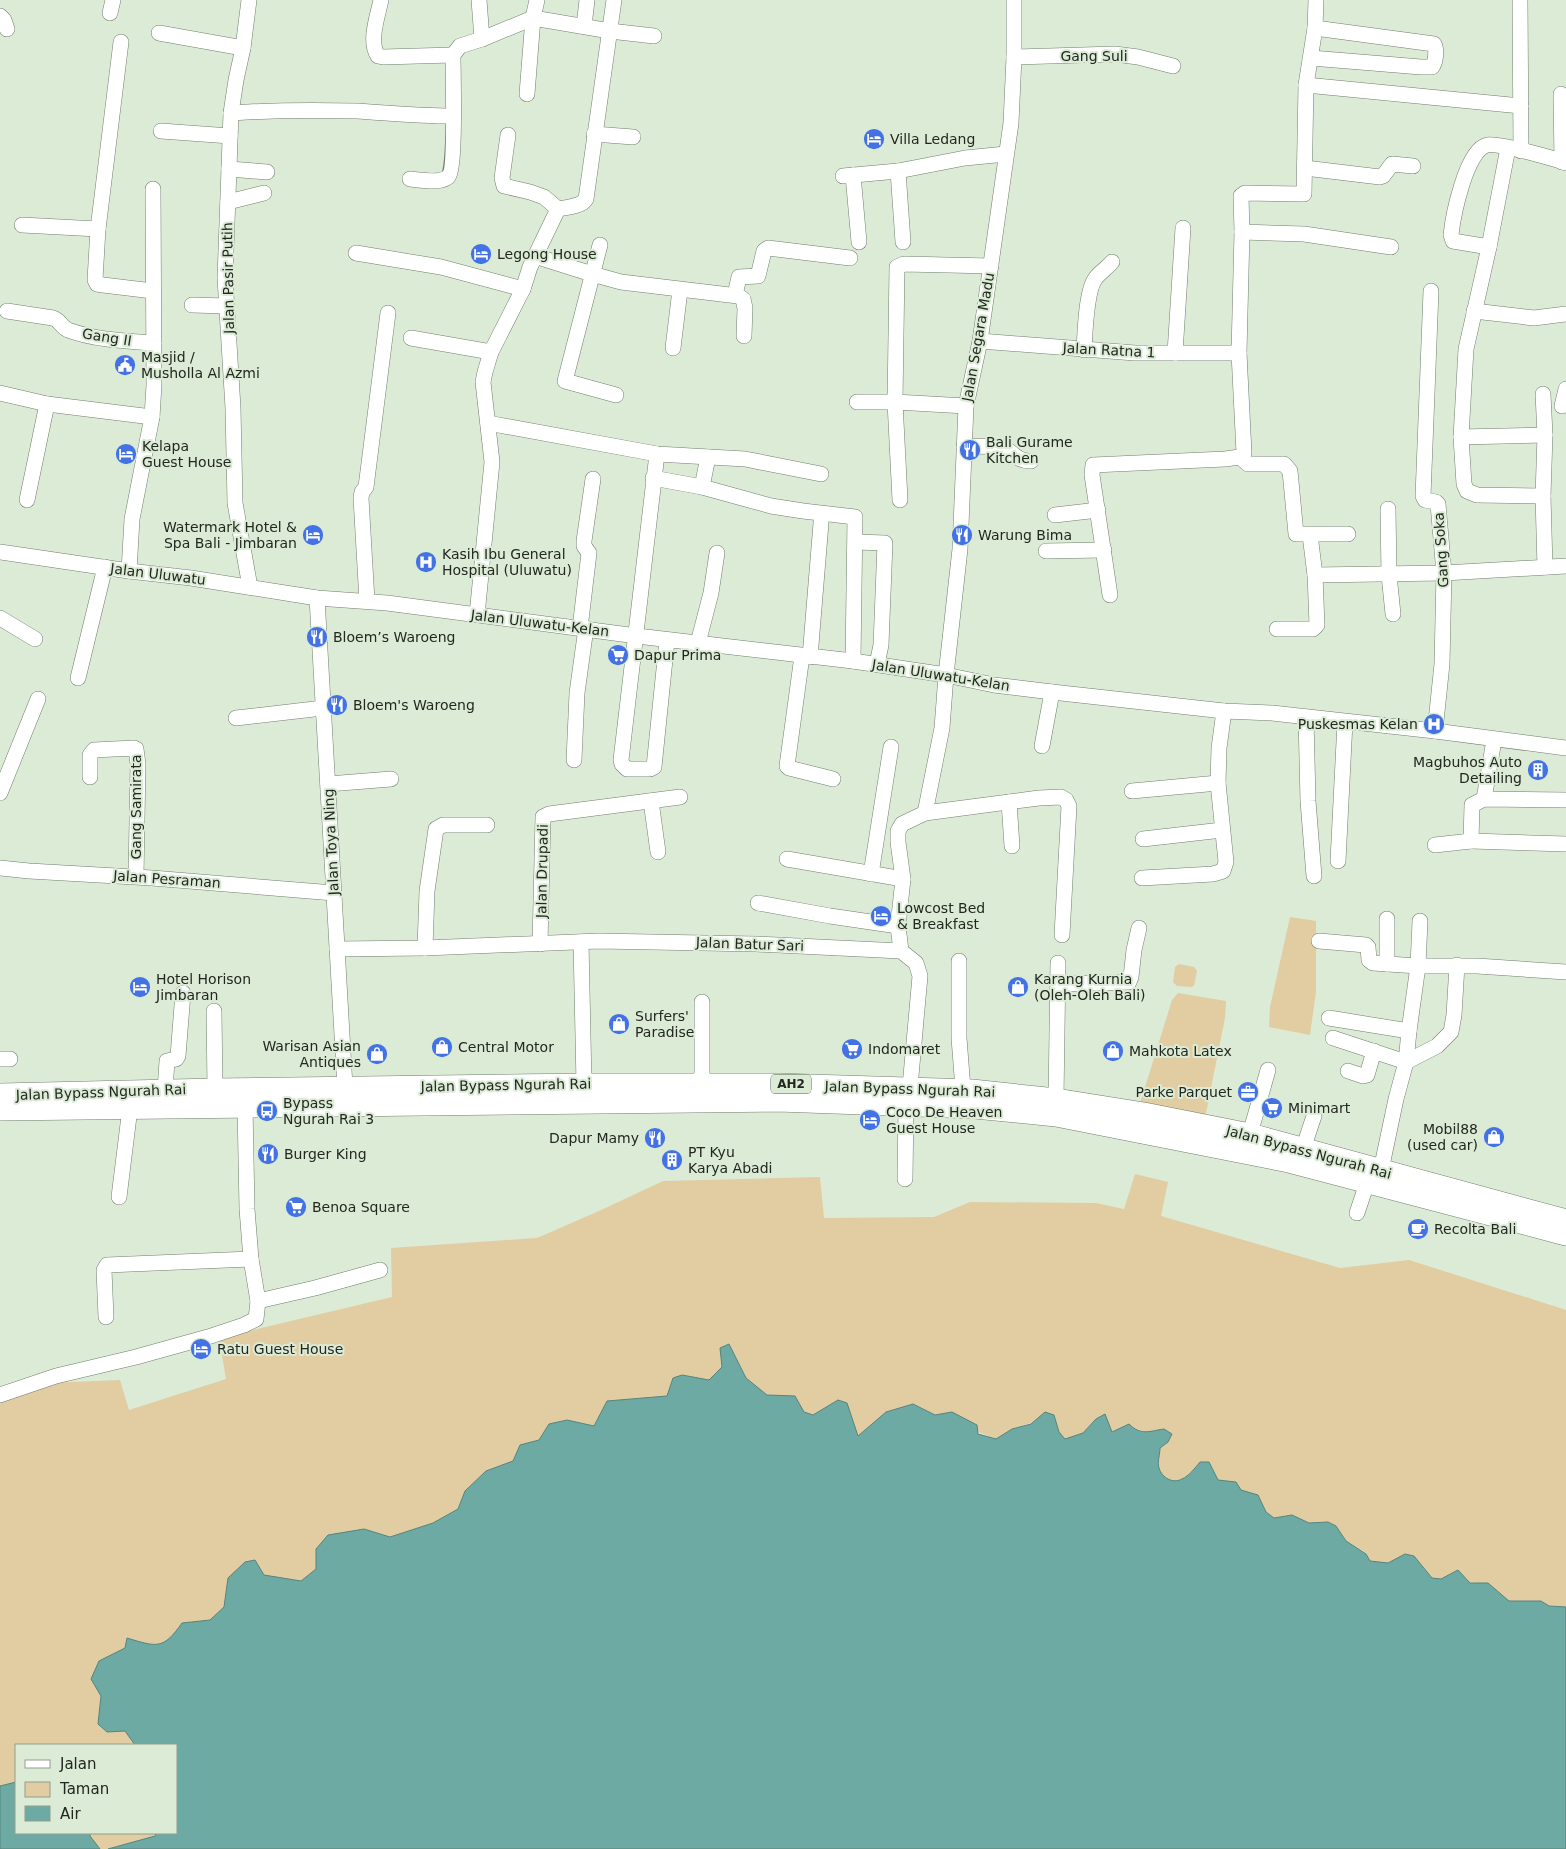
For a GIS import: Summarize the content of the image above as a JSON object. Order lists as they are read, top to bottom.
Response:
{
  "streets": {
    "highway": ["AH2", "Jalan Bypass Ngurah Rai"],
    "street": [
      "Gang Suli",
      "Jalan Pasir Putih",
      "Gang II",
      "Jalan Segara Madu",
      "Jalan Ratna 1",
      "Gang Soka",
      "Jalan Uluwatu",
      "Jalan Uluwatu-Kelan",
      "Gang Samirata",
      "Jalan Toya Ning",
      "Jalan Drupadi",
      "Jalan Pesraman",
      "Jalan Batur Sari"
    ]
  },
  "crossings": [
    ["Gang Suli", "Jalan Segara Madu"],
    ["Jalan Pasir Putih", "Jalan Uluwatu"],
    ["Jalan Segara Madu", "Jalan Ratna 1"],
    ["Jalan Segara Madu", "Jalan Uluwatu-Kelan"],
    ["Gang Soka", "Jalan Uluwatu-Kelan"],
    ["Jalan Uluwatu", "Jalan Uluwatu-Kelan"],
    ["Jalan Uluwatu", "Jalan Toya Ning"],
    ["Jalan Uluwatu-Kelan", "Jalan Toya Ning"],
    ["Gang Samirata", "Jalan Pesraman"],
    ["Jalan Toya Ning", "Jalan Pesraman"],
    ["Jalan Toya Ning", "Jalan Bypass Ngurah Rai"]
  ],
  "places": {
    "hotel": [
      "Villa Ledang",
      "Legong House",
      "Kelapa Guest House",
      "Watermark Hotel & Spa Bali - Jimbaran",
      "Lowcost Bed & Breakfast",
      "Hotel Horison Jimbaran",
      "Coco De Heaven Guest House",
      "Ratu Guest House"
    ],
    "public building": ["Masjid / Musholla Al Azmi"],
    "restaurant": [
      "Bali Gurame Kitchen",
      "Warung Bima",
      "Bloem’s Waroeng",
      "Bloem's Waroeng",
      "Dapur Mamy",
      "Burger King"
    ],
    "hospital": ["Kasih Ibu General Hospital (Uluwatu)", "Puskesmas Kelan"],
    "supermarket": [
      "Dapur Prima",
      "Indomaret",
      "Minimart",
      "Benoa Square"
    ],
    "building": ["Magbuhos Auto Detailing", "PT Kyu Karya Abadi"],
    "shop": [
      "Karang Kurnia (Oleh-Oleh Bali)",
      "Surfers' Paradise",
      "Central Motor",
      "Mahkota Latex",
      "Warisan Asian Antiques",
      "Mobil88 (used car)"
    ],
    "office": ["Parke Parquet"],
    "bus stop": ["Bypass Ngurah Rai 3"],
    "cafe": ["Recolta Bali"]
  },
  "legend": ["Jalan", "Taman", "Air"]
}
